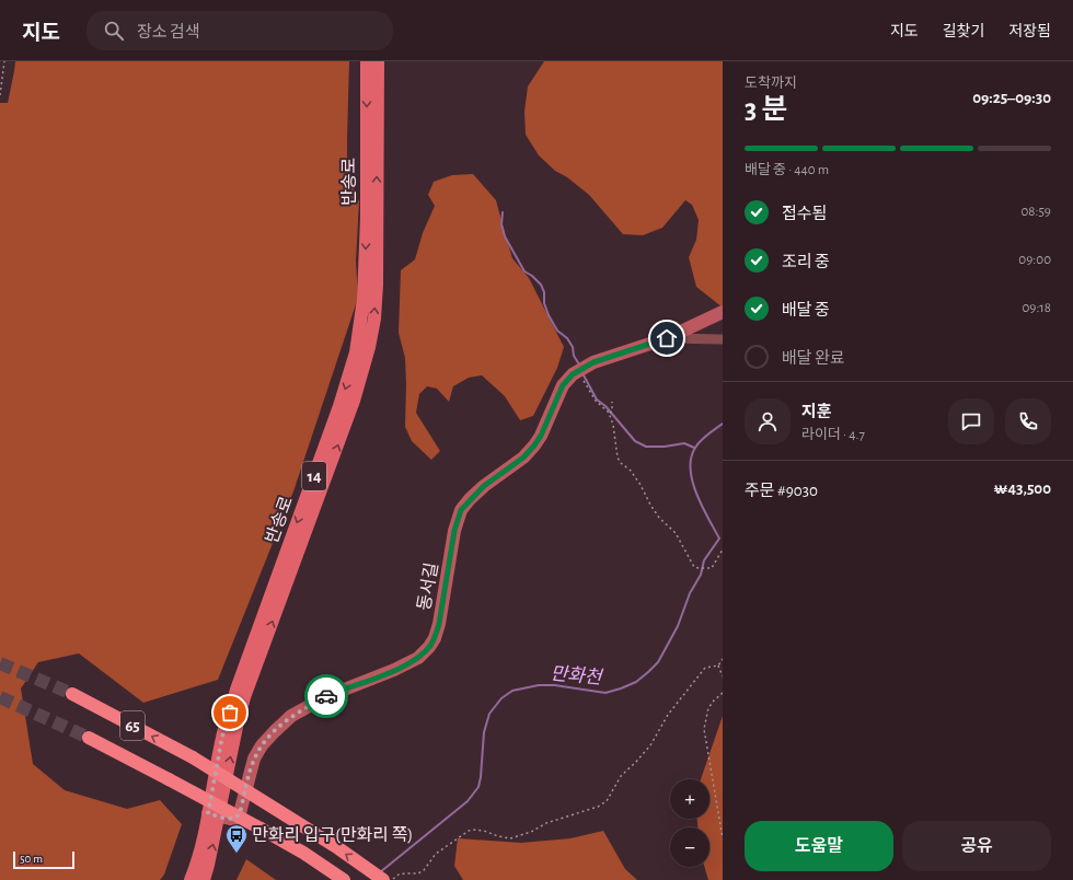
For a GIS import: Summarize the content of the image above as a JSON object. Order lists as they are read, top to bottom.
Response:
{
  "streets": {
    "highway": ["65"],
    "main road": ["반송로", "14"],
    "street": ["동서길"]
  },
  "crossings": [
    ["반송로", "동서길"]
  ],
  "water": ["만화천"],
  "places": {
    "bus stop": ["만화리 입구(만화리 쪽)"]
  },
  "scale_bar": "50 m",
  "page": {
    "header": "지도",
    "search": "장소 검색",
    "nav": ["지도", "길찾기", "저장됨"],
    "heading": ["3 분", "도착까지", "09:25–09:30"],
    "panel": [
      "지훈",
      "라이더 · 4.7",
      "주문 #9030",
      "₩43,500"
    ],
    "bar": "배달 중 · 440 m",
    "list": [
      ["접수됨", "08:59"],
      ["조리 중", "09:00"],
      ["배달 중", "09:18"],
      "배달 완료"
    ],
    "map_buttons": ["+", "−"],
    "buttons": ["도움말", "공유"],
    "scale": "50 m"
  }
}
